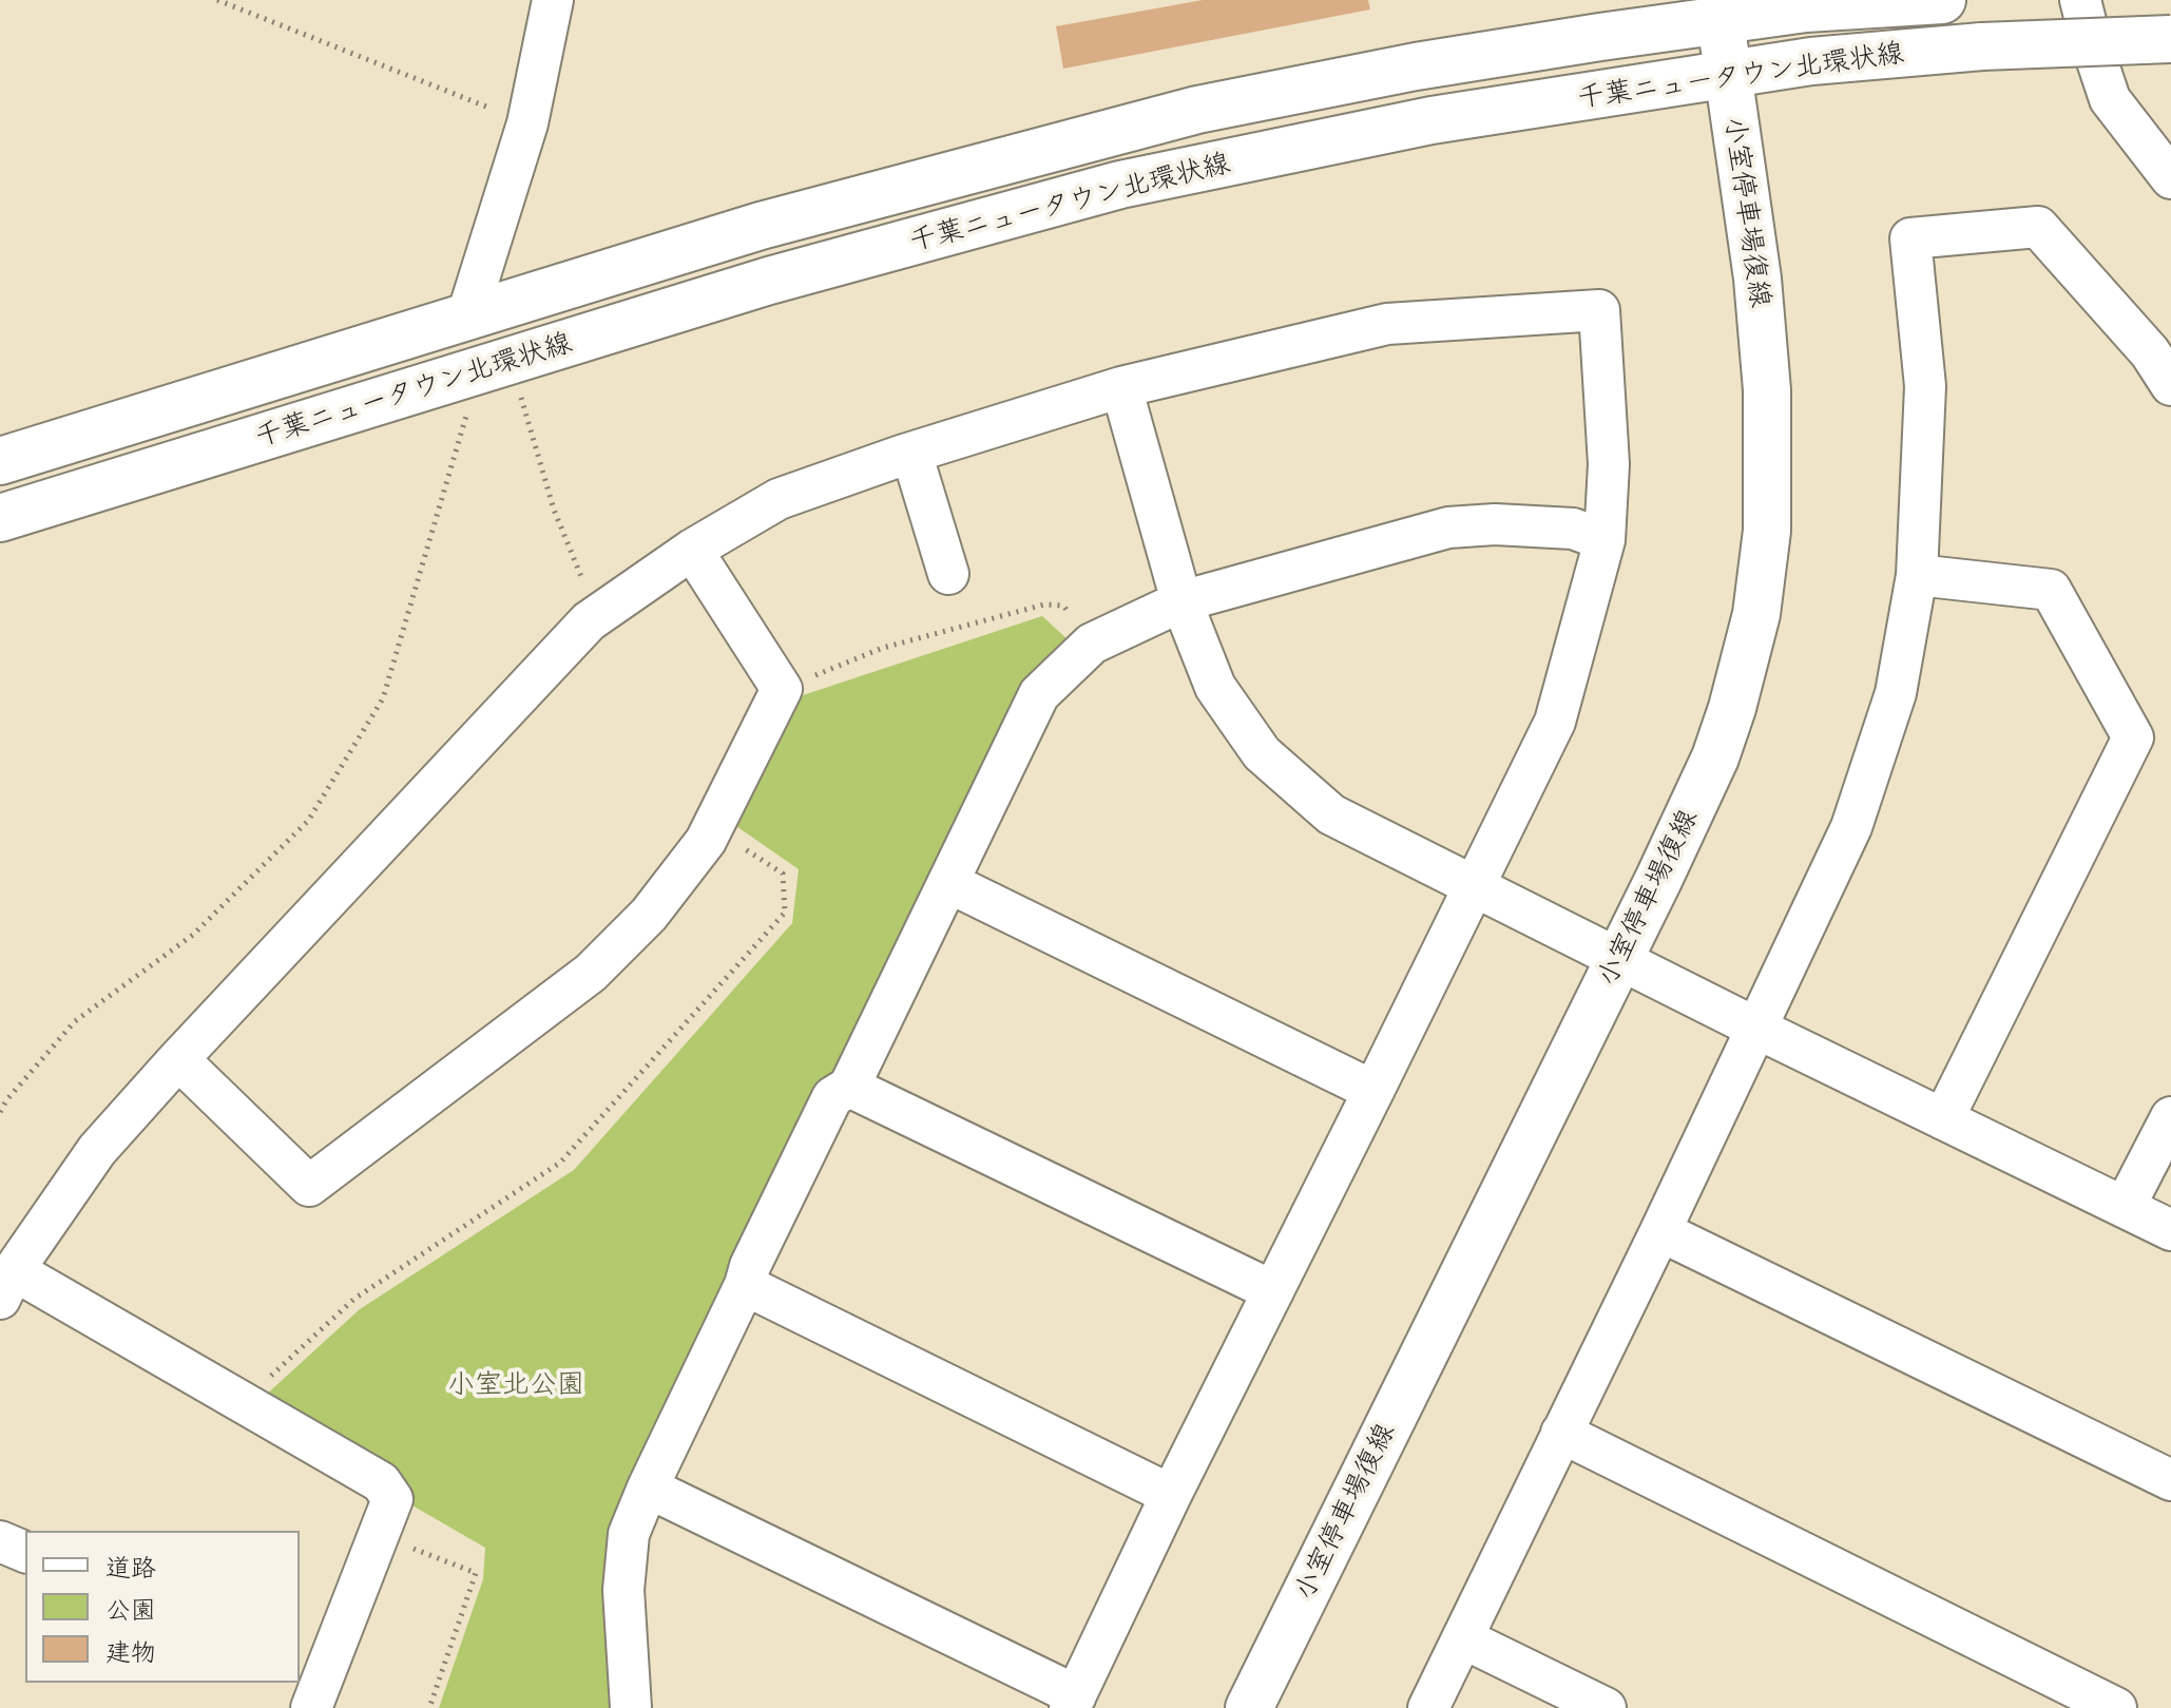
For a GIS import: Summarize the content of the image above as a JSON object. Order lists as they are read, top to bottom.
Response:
{
  "streets": {
    "main road": ["千葉ニュータウン北環状線", "小室停車場復線"]
  },
  "crossings": [
    ["千葉ニュータウン北環状線", "小室停車場復線"]
  ],
  "parks": ["小室北公園"],
  "legend": ["道路", "公園", "建物"]
}
